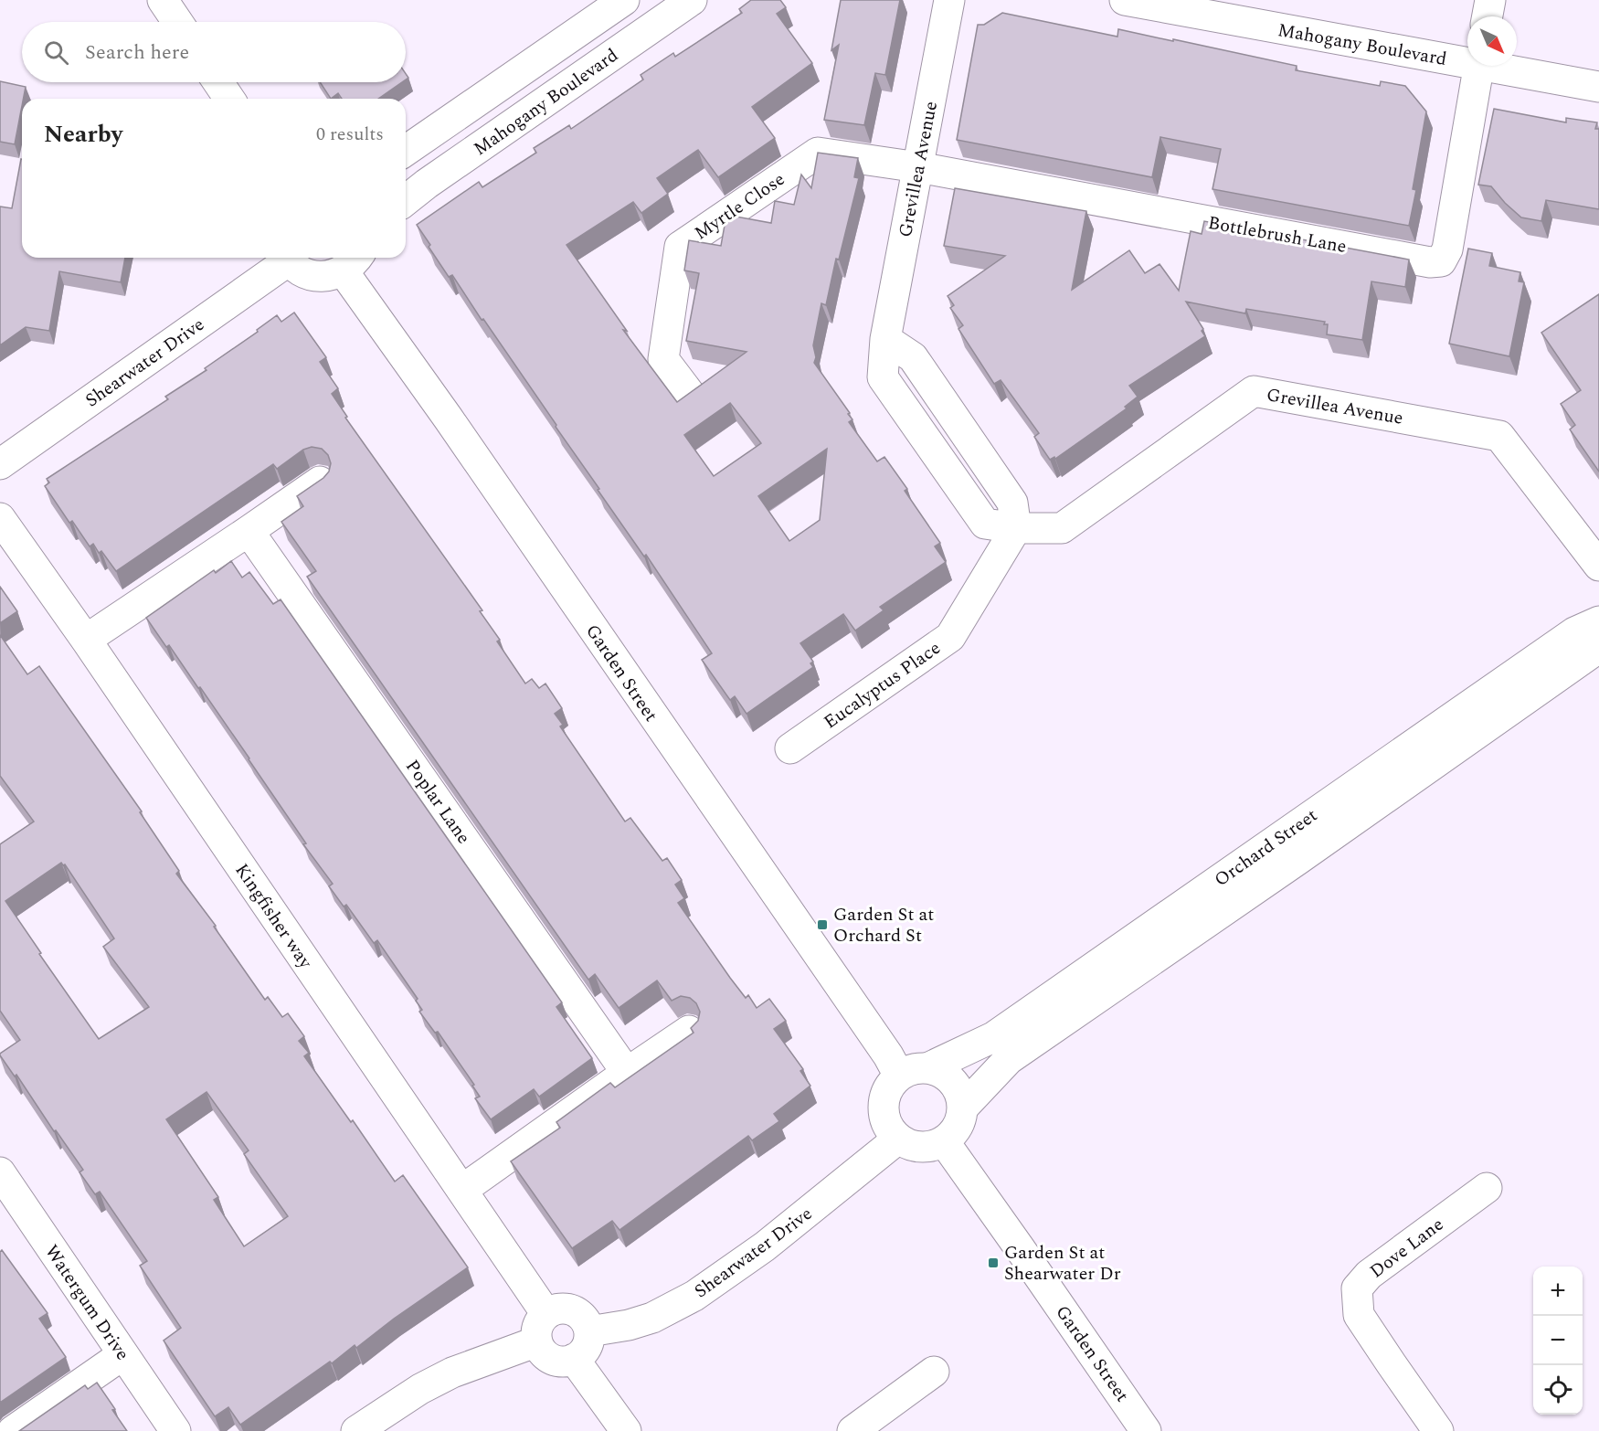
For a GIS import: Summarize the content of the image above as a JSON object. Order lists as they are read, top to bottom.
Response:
{
  "streets": {
    "street": [
      "Mahogany Boulevard",
      "Grevillea Avenue",
      "Myrtle Close",
      "Bottlebrush Lane",
      "Shearwater Drive",
      "Garden Street",
      "Eucalyptus Place",
      "Poplar Lane",
      "Orchard Street",
      "Kingfisher way",
      "Dove Lane",
      "Watergum Drive"
    ]
  },
  "crossings": [
    ["Grevillea Avenue", "Myrtle Close"],
    ["Grevillea Avenue", "Bottlebrush Lane"],
    ["Grevillea Avenue", "Eucalyptus Place"],
    ["Myrtle Close", "Bottlebrush Lane"],
    ["Shearwater Drive", "Garden Street"],
    ["Shearwater Drive", "Orchard Street"],
    ["Shearwater Drive", "Kingfisher way"],
    ["Garden Street", "Orchard Street"]
  ],
  "places": {
    "transit": ["Garden St at Orchard St", "Garden St at Shearwater Dr"]
  },
  "north": "bottom right",
  "page": {
    "search": "Search here",
    "heading": ["Nearby", "0 results"],
    "map_buttons": ["+", "−"]
  }
}
